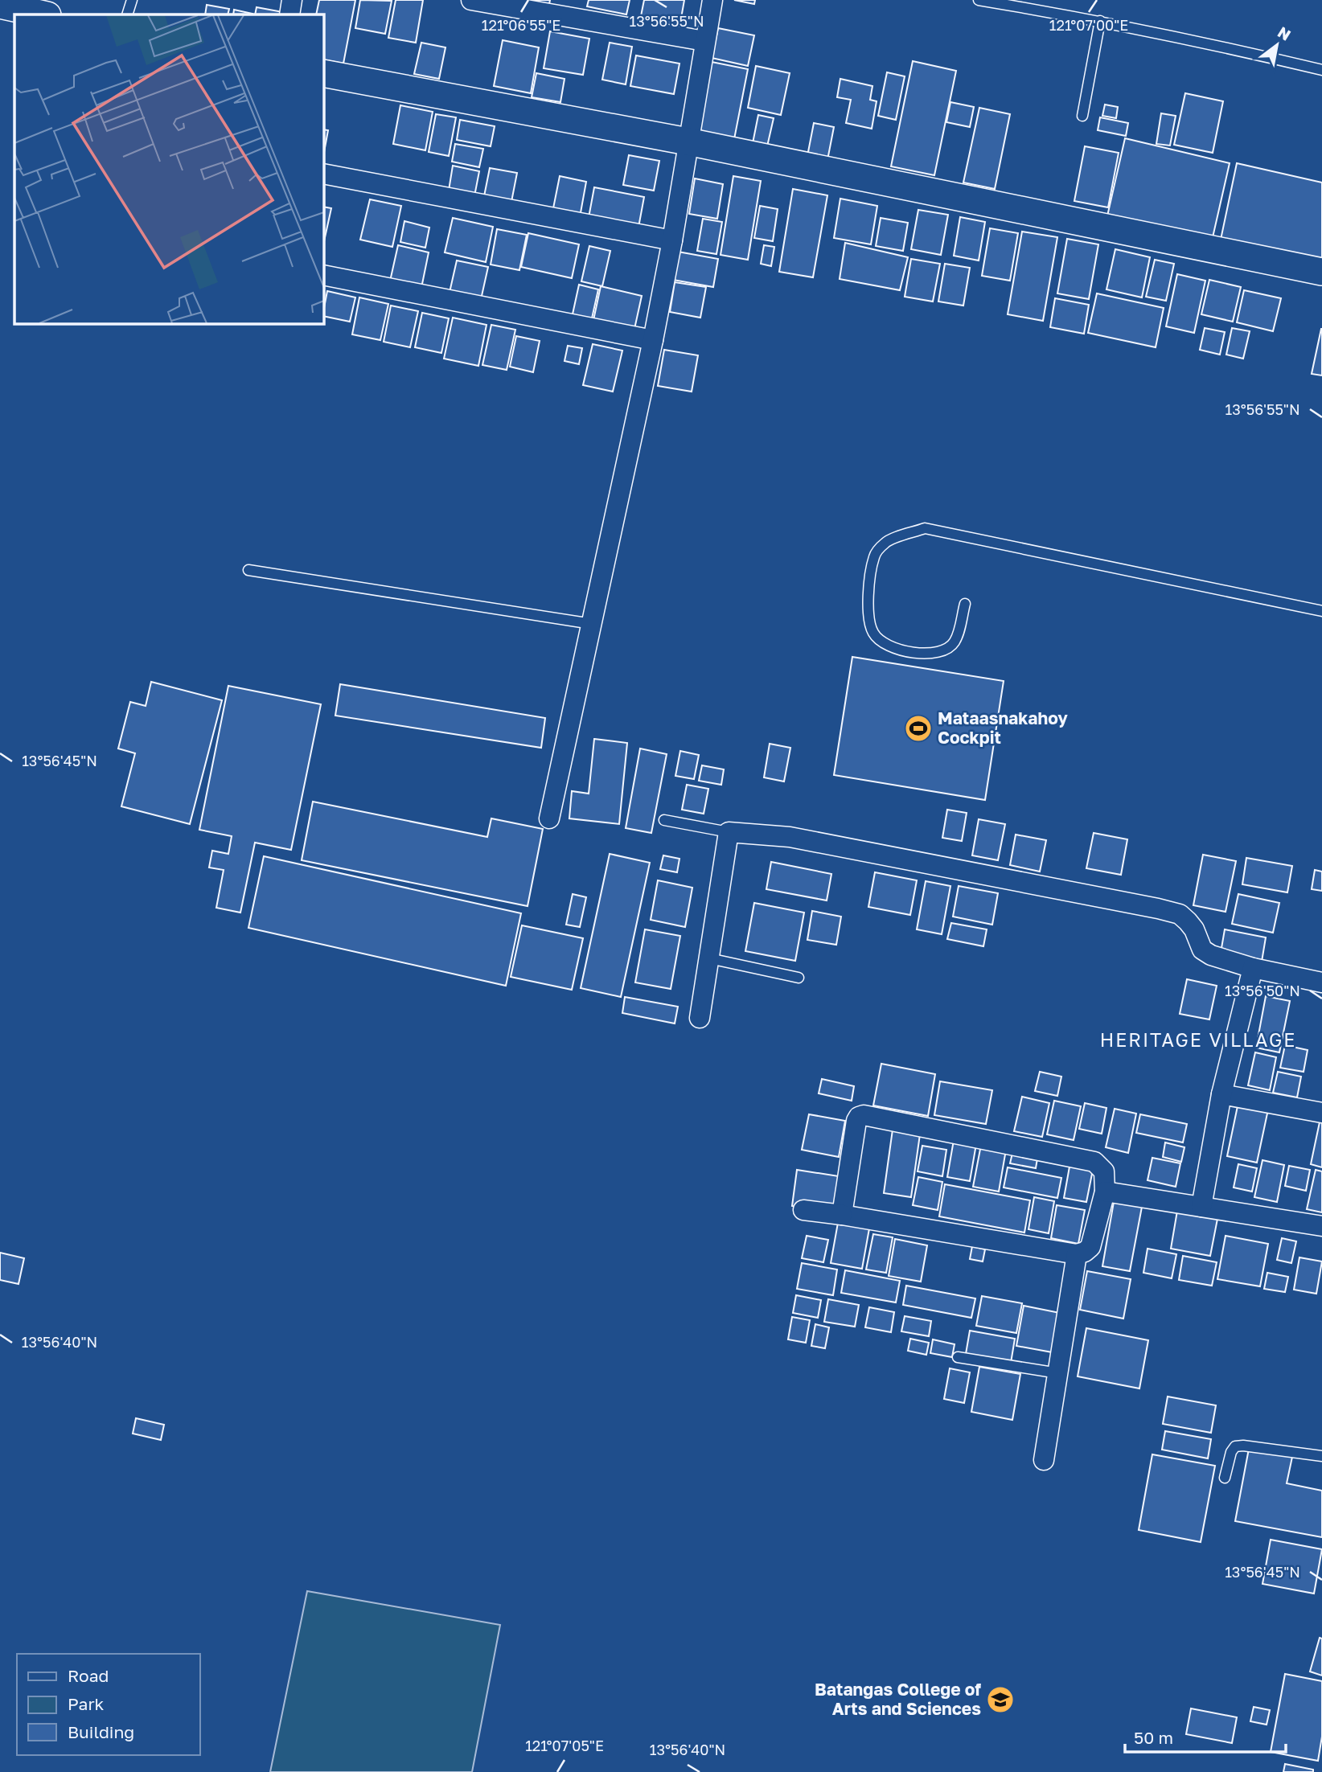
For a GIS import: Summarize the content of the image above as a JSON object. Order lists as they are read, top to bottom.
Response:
{
  "districts": ["HERITAGE VILLAGE"],
  "places": {
    "sports": ["Mataasnakahoy Cockpit"],
    "school or university": ["Batangas College of Arts and Sciences"]
  },
  "legend": ["Road", "Park", "Building"],
  "scale_bar": "50 m",
  "north": "top right",
  "coordinates": [
    "13°56'55\"N",
    "121°06'55\"E",
    "121°07'00\"E",
    "13°56'45\"N",
    "13°56'50\"N",
    "13°56'40\"N",
    "121°07'05\"E"
  ]
}
